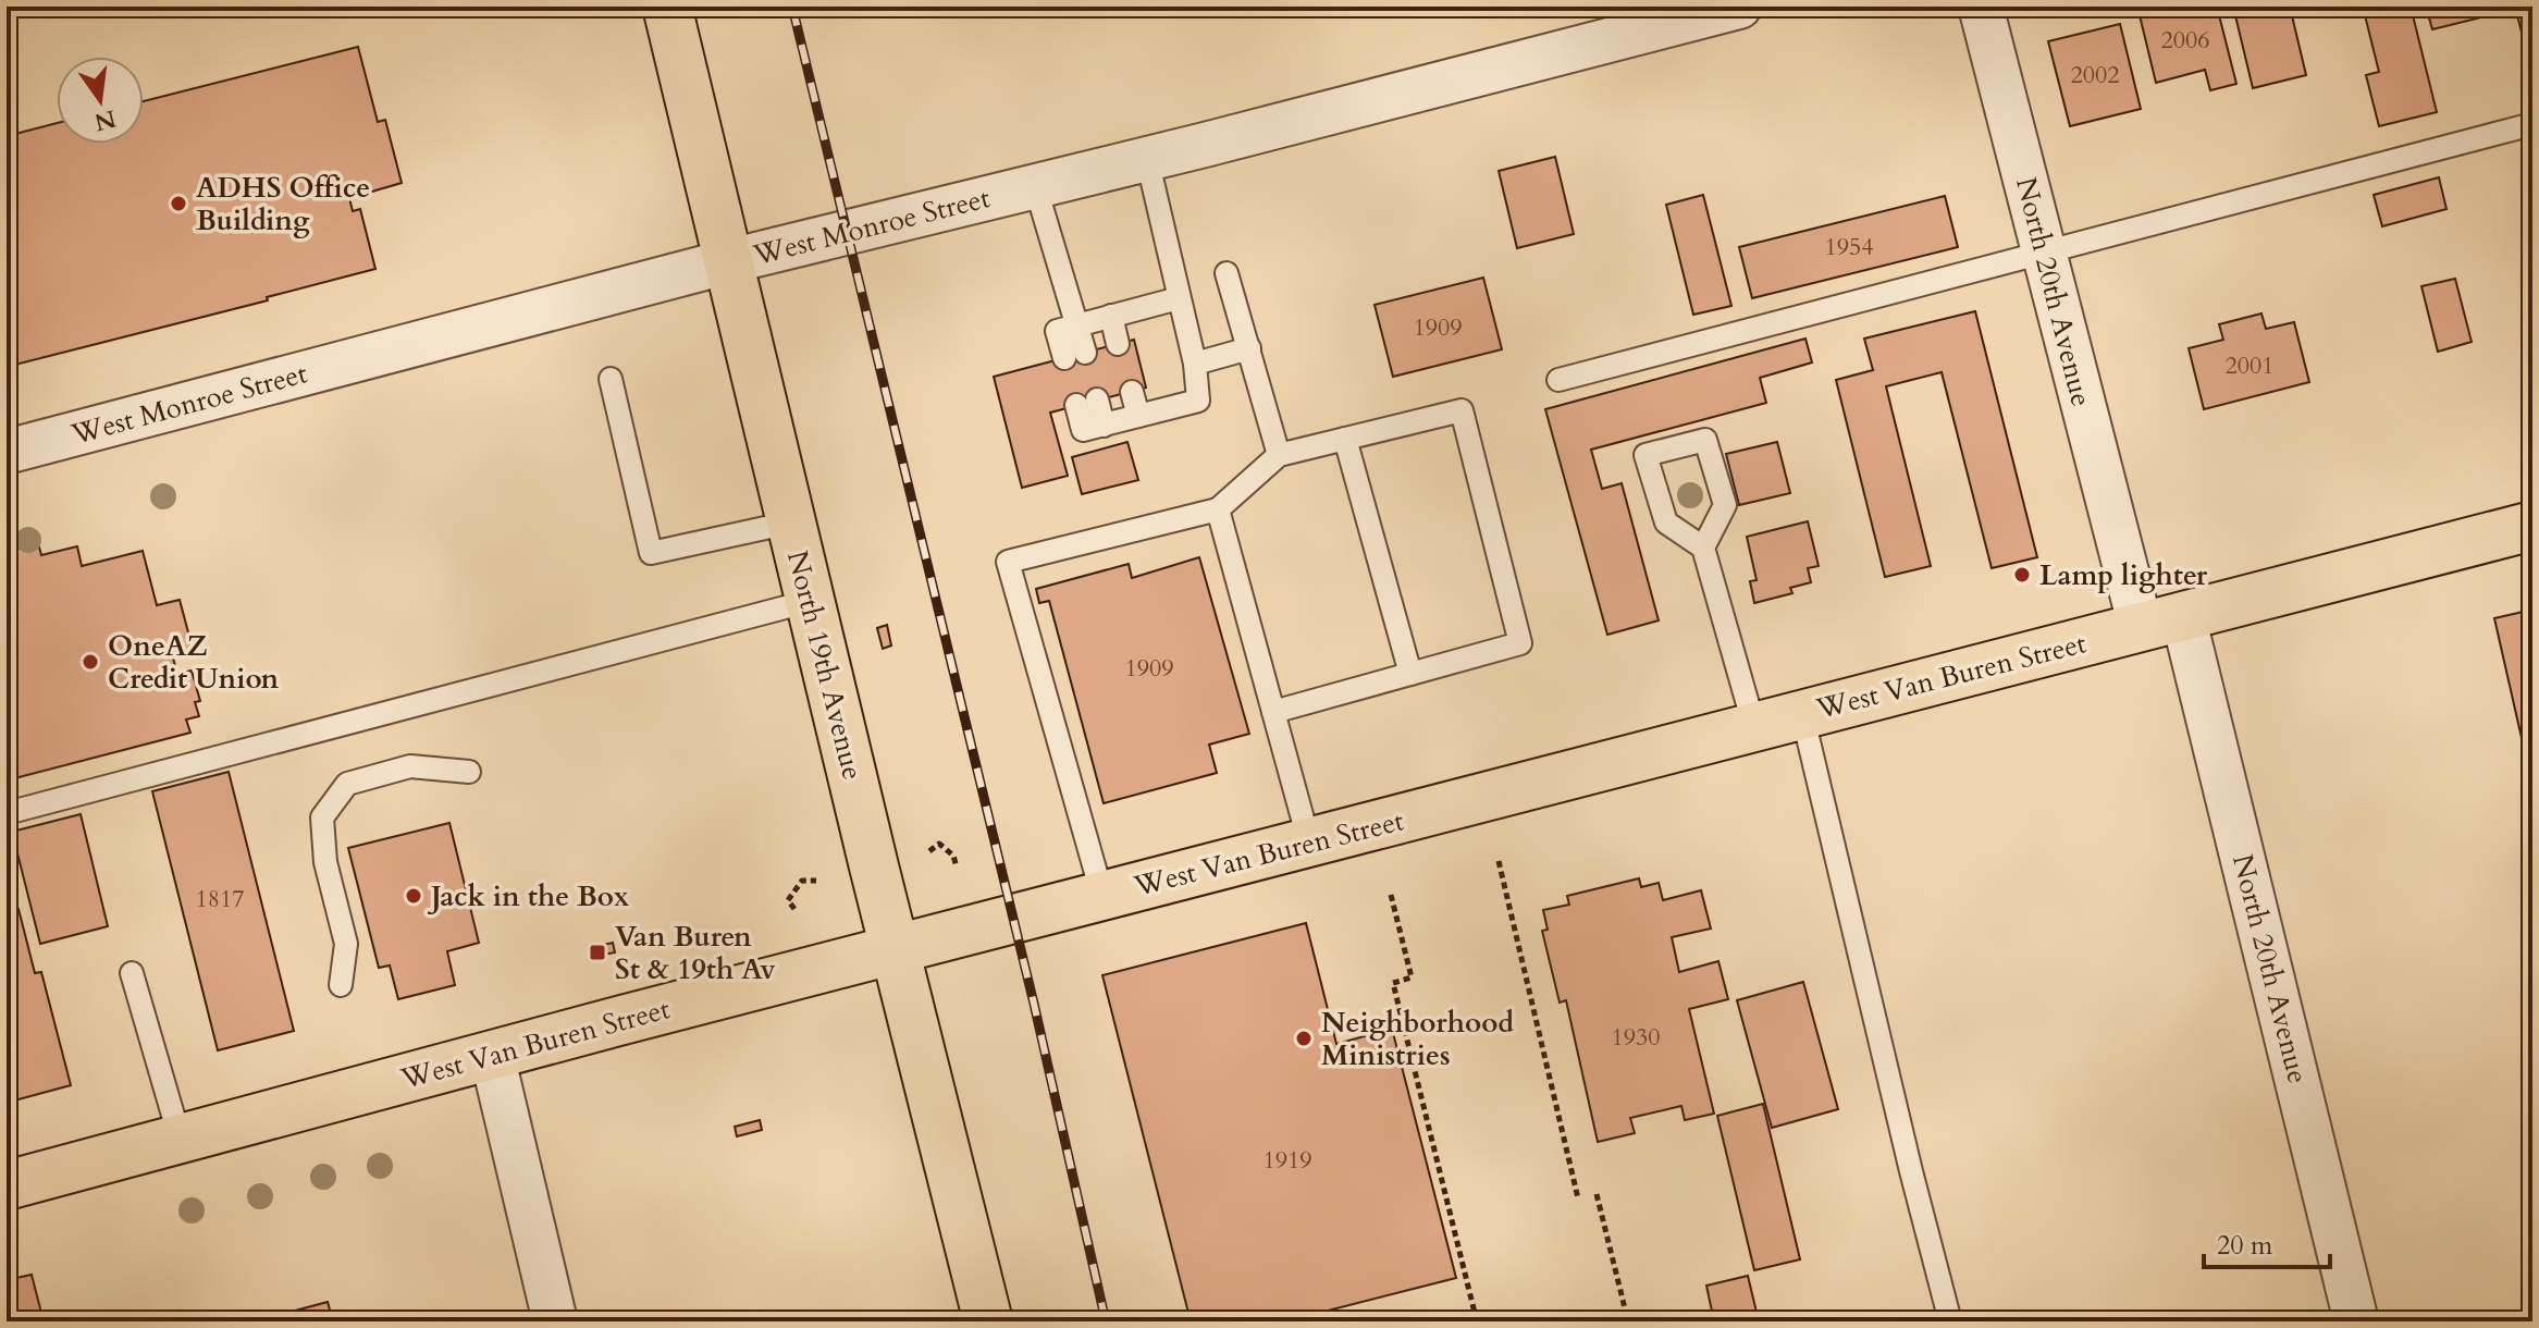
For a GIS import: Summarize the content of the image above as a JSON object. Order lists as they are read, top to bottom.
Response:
{
  "streets": {
    "main road": ["North 19th Avenue", "West Van Buren Street"],
    "street": ["West Monroe Street", "North 20th Avenue"]
  },
  "crossings": [
    ["West Monroe Street", "North 19th Avenue"],
    ["North 20th Avenue", "West Van Buren Street"],
    ["North 19th Avenue", "West Van Buren Street"]
  ],
  "places": {
    "other": [
      "ADHS Office Building",
      "Lamp lighter",
      "OneAZ Credit Union",
      "Jack in the Box",
      "Neighborhood Ministries"
    ],
    "transit": ["Van Buren St & 19th Av"]
  },
  "house_numbers": [
    "2006",
    "2002",
    "1954",
    "1909",
    "2001",
    "1909",
    "1817",
    "1930",
    "1919"
  ],
  "scale_bar": "20 m",
  "north": "bottom"
}
